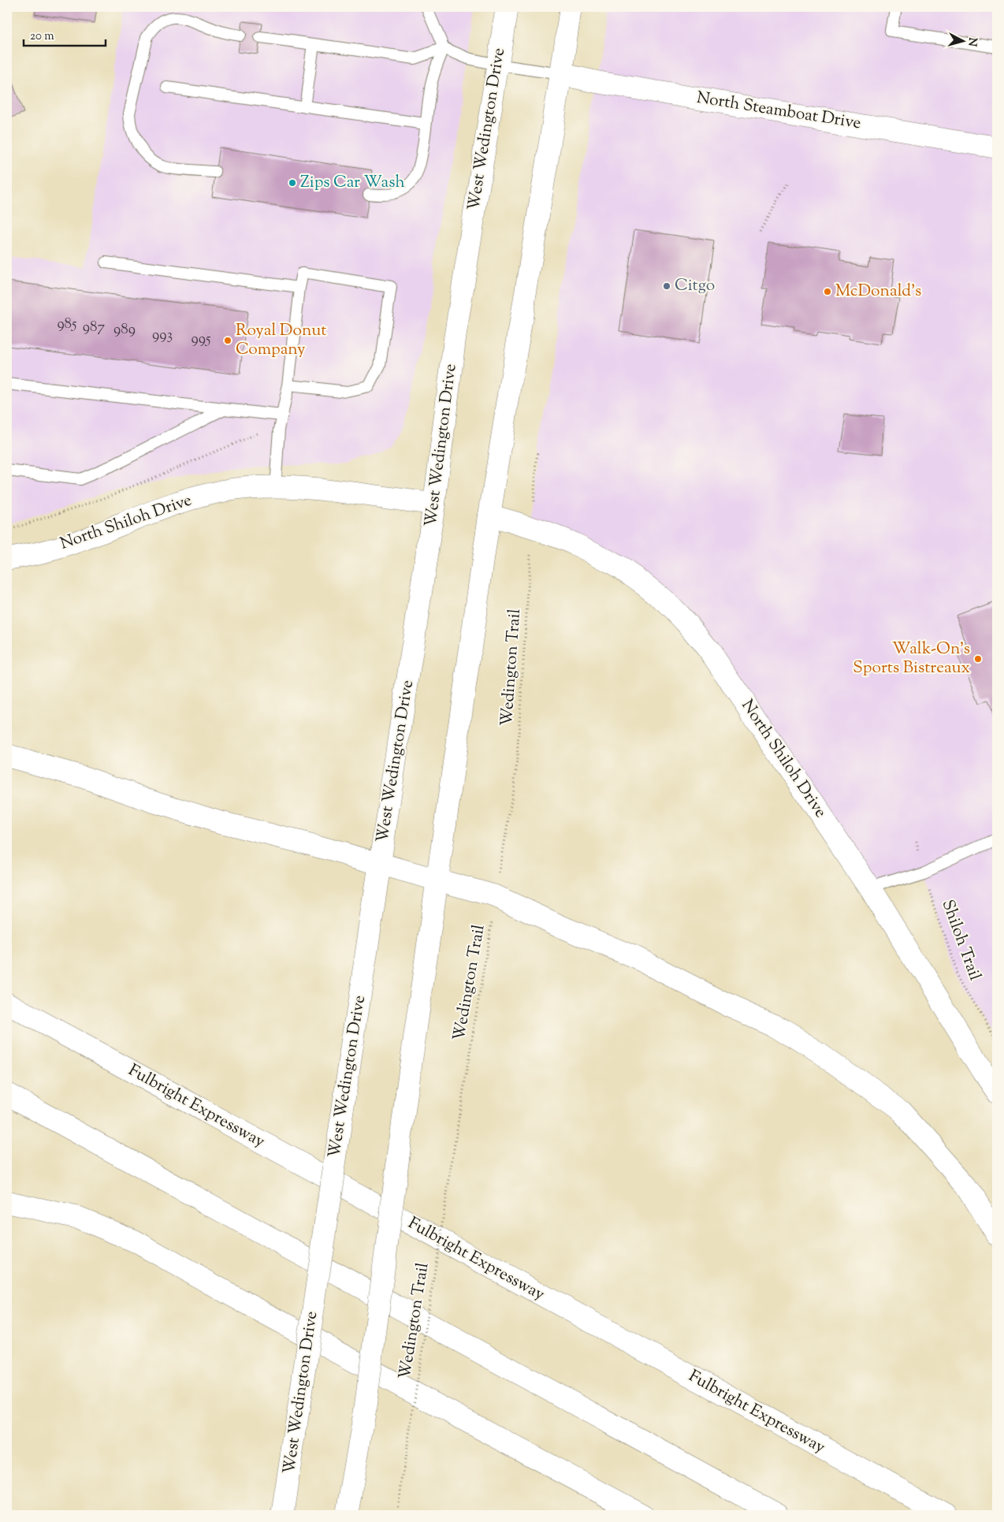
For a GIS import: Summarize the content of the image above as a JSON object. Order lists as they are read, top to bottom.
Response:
{
  "streets": {
    "main road": [
      "North Steamboat Drive",
      "West Wedington Drive",
      "North Shiloh Drive",
      "Fulbright Expressway"
    ],
    "path": ["Wedington Trail", "Shiloh Trail"]
  },
  "crossings": [
    ["West Wedington Drive", "North Shiloh Drive"],
    ["North Shiloh Drive", "Wedington Trail"]
  ],
  "places": [
    "Zips Car Wash",
    "Citgo",
    "McDonald's",
    "Royal Donut Company",
    "Walk-On's Sports Bistreaux"
  ],
  "house_numbers": [
    "985",
    "987",
    "989",
    "993",
    "995"
  ],
  "scale_bar": "20 m",
  "north": "right"
}
